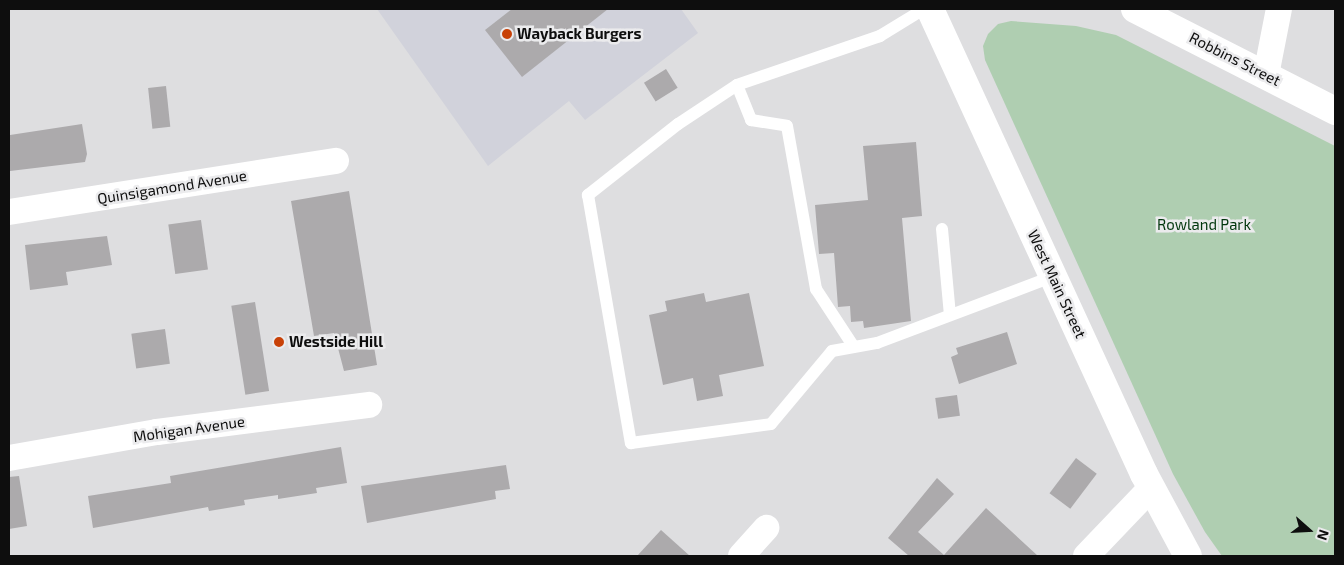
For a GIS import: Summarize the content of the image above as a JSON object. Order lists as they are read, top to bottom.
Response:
{
  "streets": {
    "main road": ["Robbins Street", "West Main Street"],
    "street": ["Quinsigamond Avenue", "Mohigan Avenue"]
  },
  "parks": ["Rowland Park"],
  "places": ["Wayback Burgers", "Westside Hill"],
  "north": "right"
}
